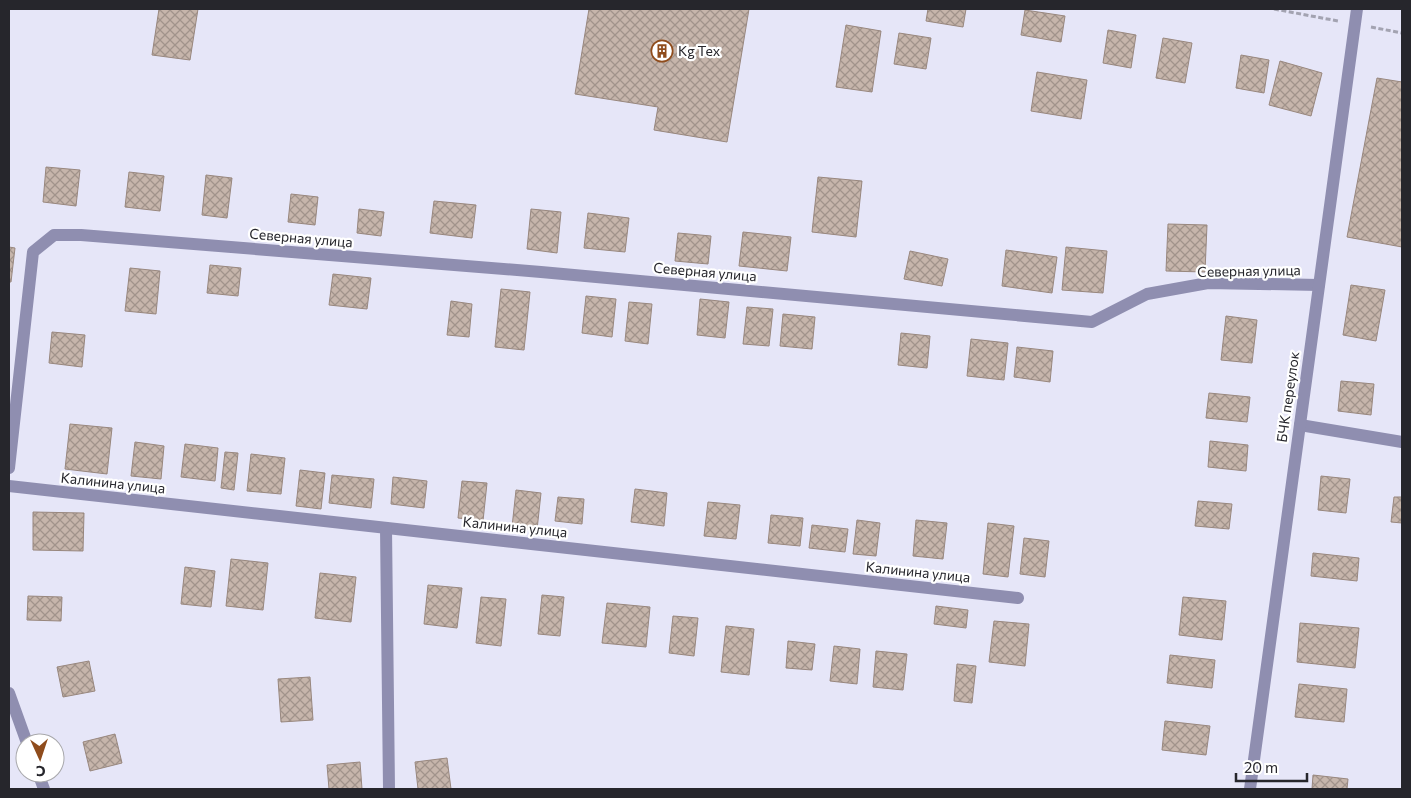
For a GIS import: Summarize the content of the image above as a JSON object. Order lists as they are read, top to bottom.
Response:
{
  "streets": {
    "street": ["Северная улица", "БЧК переулок", "Калинина улица"]
  },
  "crossings": [
    ["Северная улица", "БЧК переулок"]
  ],
  "places": {
    "building": ["Kg Tex"]
  },
  "scale_bar": "20 m",
  "north": "bottom"
}
